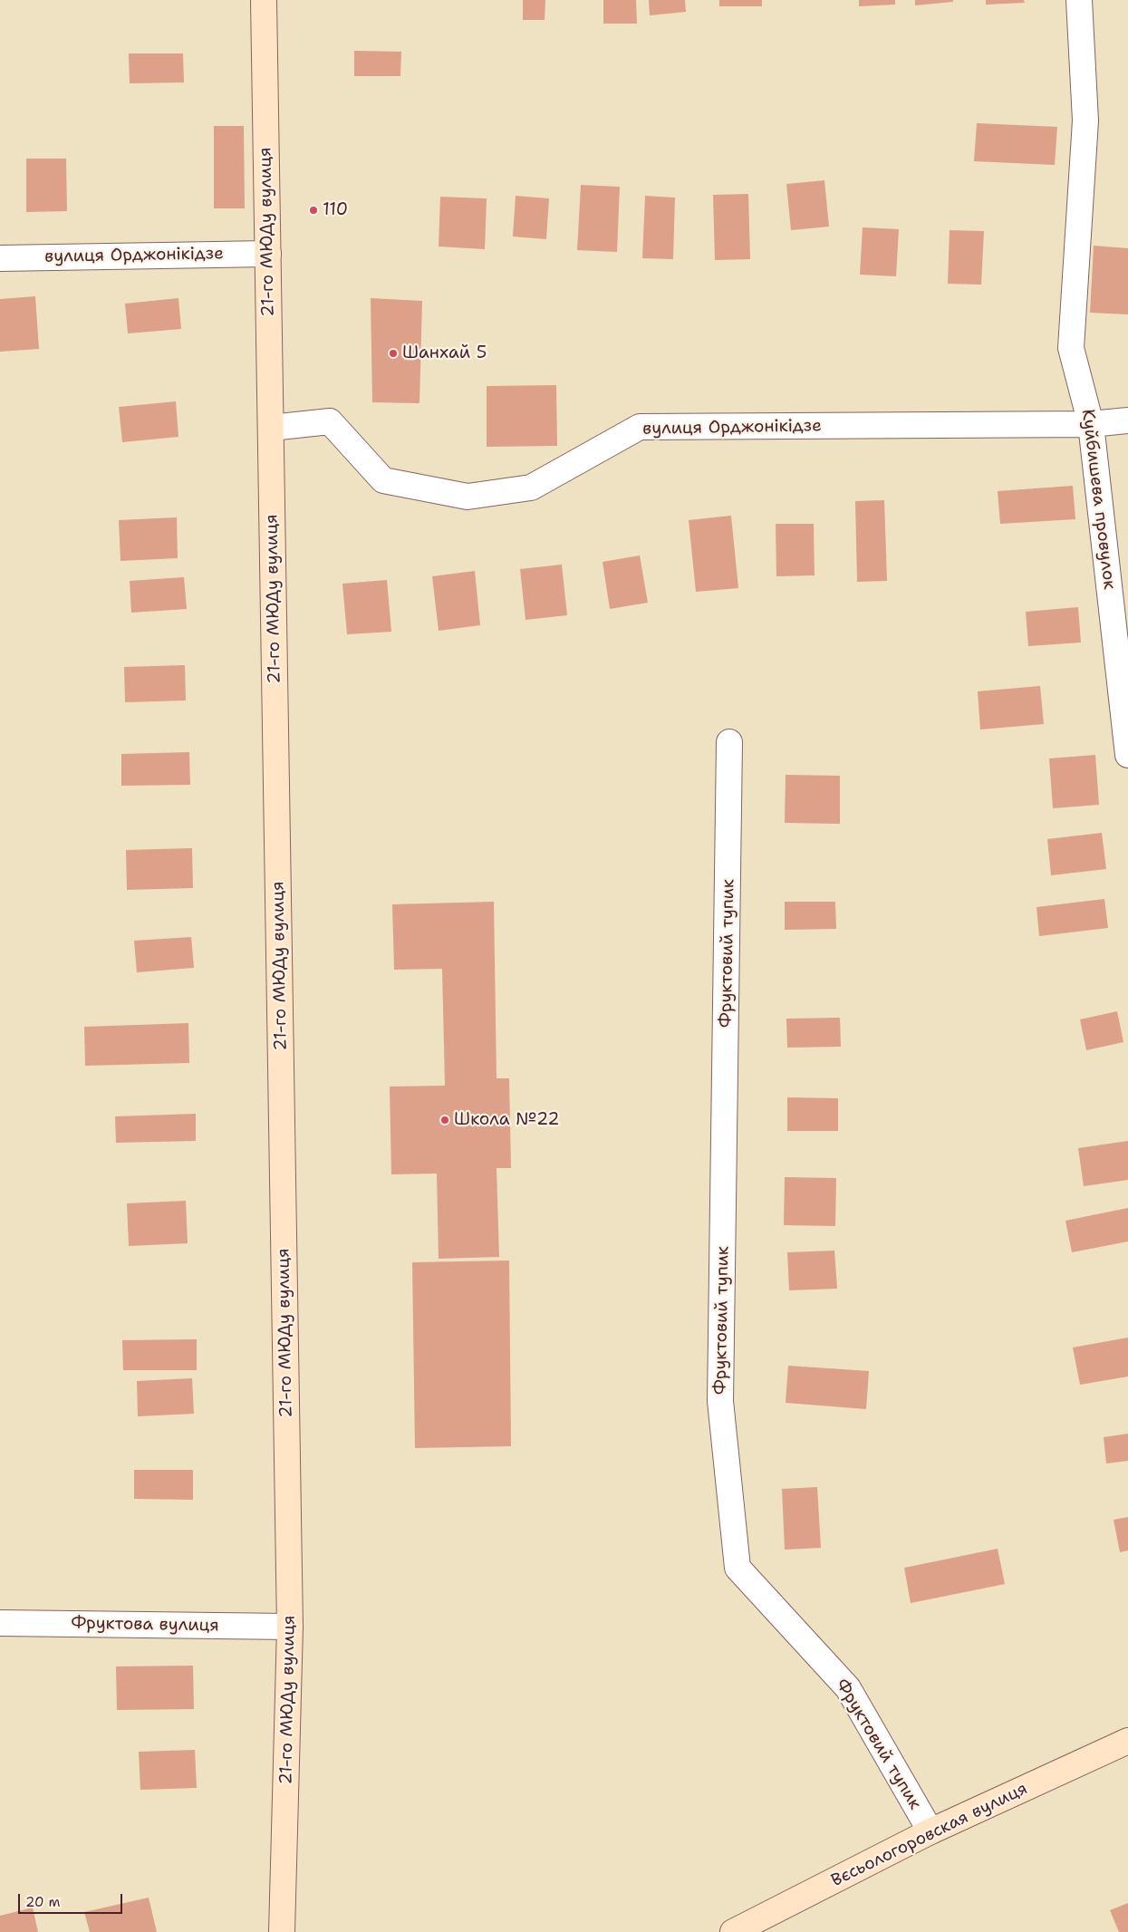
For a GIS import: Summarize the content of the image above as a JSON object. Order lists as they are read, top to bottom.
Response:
{
  "streets": {
    "street": [
      "21-го МЮДу вулиця",
      "вулиця Орджонікідзе",
      "Куйбишева провулок",
      "Фруктовий тупик",
      "Фруктова вулиця",
      "Вєсьологоровская вулиця"
    ]
  },
  "crossings": [
    ["21-го МЮДу вулиця", "вулиця Орджонікідзе"],
    ["21-го МЮДу вулиця", "Фруктова вулиця"],
    ["вулиця Орджонікідзе", "Куйбишева провулок"],
    ["Фруктовий тупик", "Вєсьологоровская вулиця"]
  ],
  "places": ["110", "Шанхай 5", "Школа №22"],
  "scale_bar": "20 m"
}
